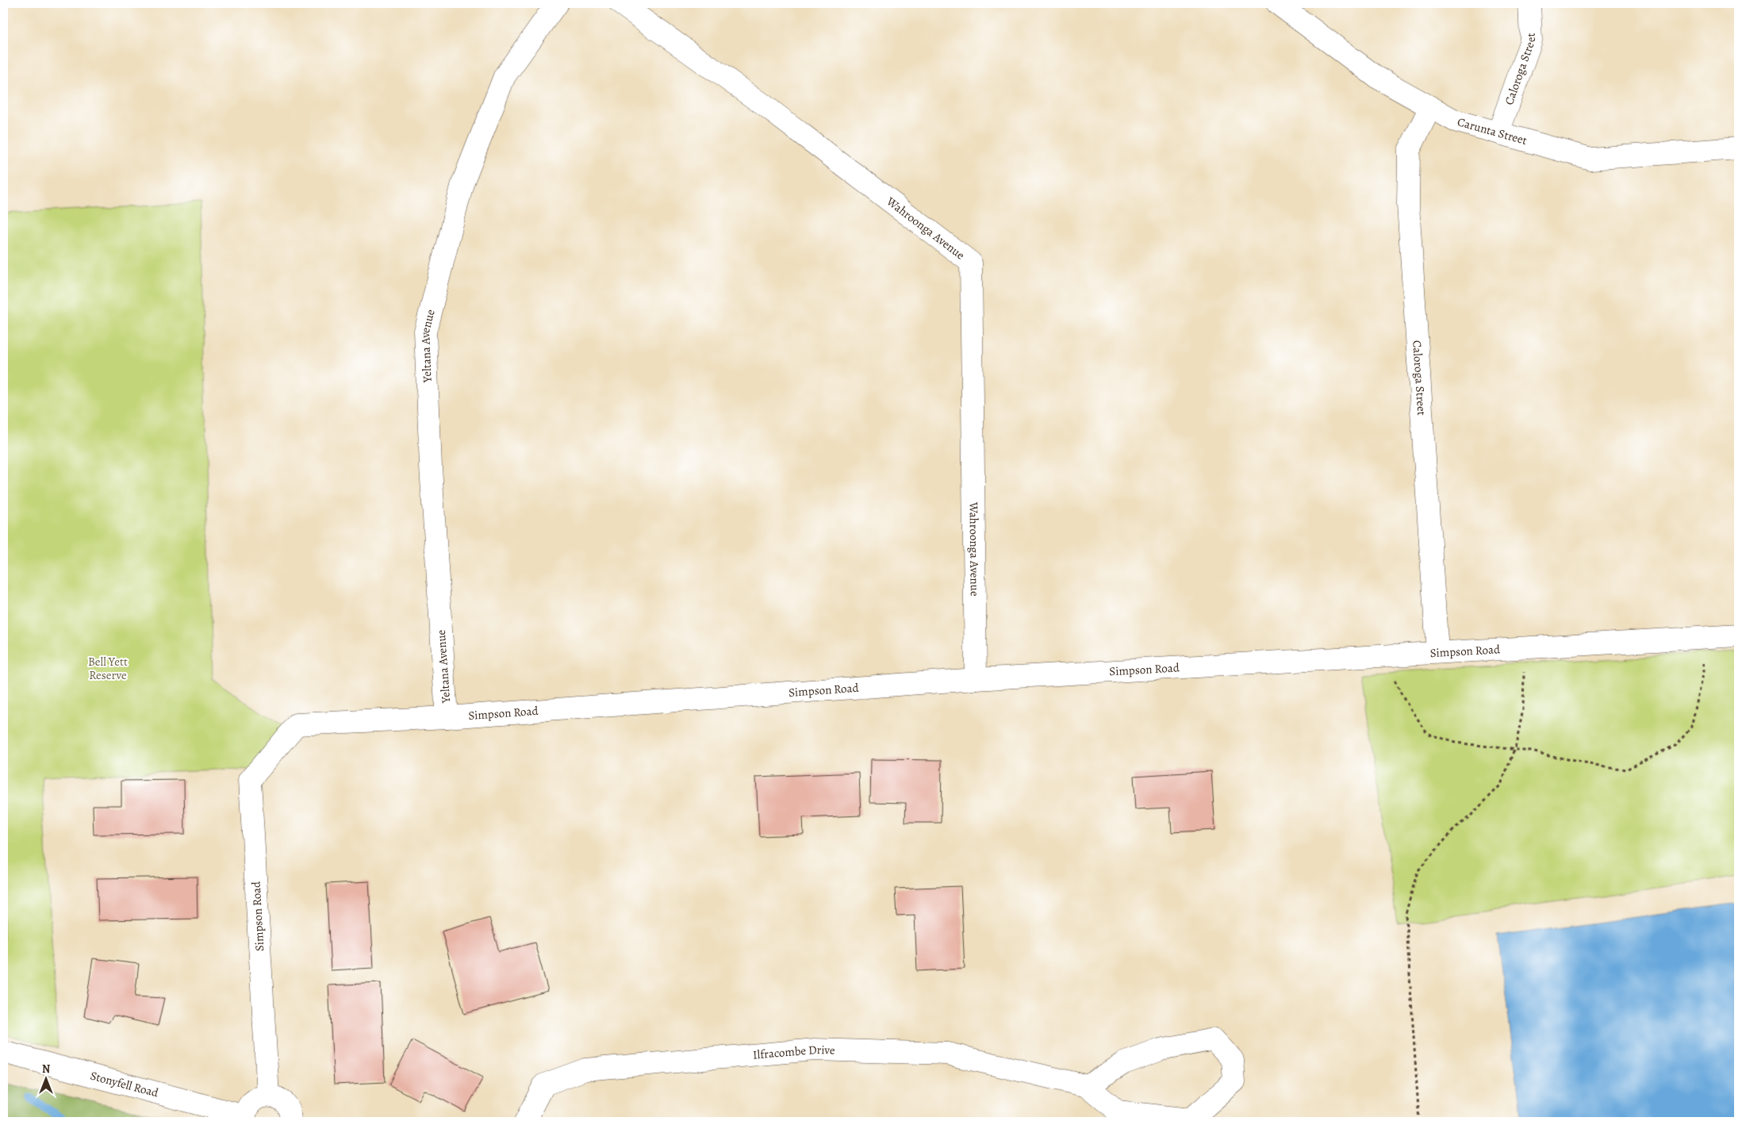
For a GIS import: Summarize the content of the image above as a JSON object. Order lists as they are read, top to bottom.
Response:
{
  "streets": {
    "street": [
      "Caloroga Street",
      "Carunta Street",
      "Wahroonga Avenue",
      "Yeltana Avenue",
      "Simpson Road",
      "Ilfracombe Drive",
      "Stonyfell Road"
    ]
  },
  "crossings": [
    ["Caloroga Street", "Carunta Street"],
    ["Caloroga Street", "Simpson Road"],
    ["Wahroonga Avenue", "Simpson Road"],
    ["Yeltana Avenue", "Simpson Road"]
  ],
  "parks": ["Bell Yett Reserve"],
  "north": "top"
}
